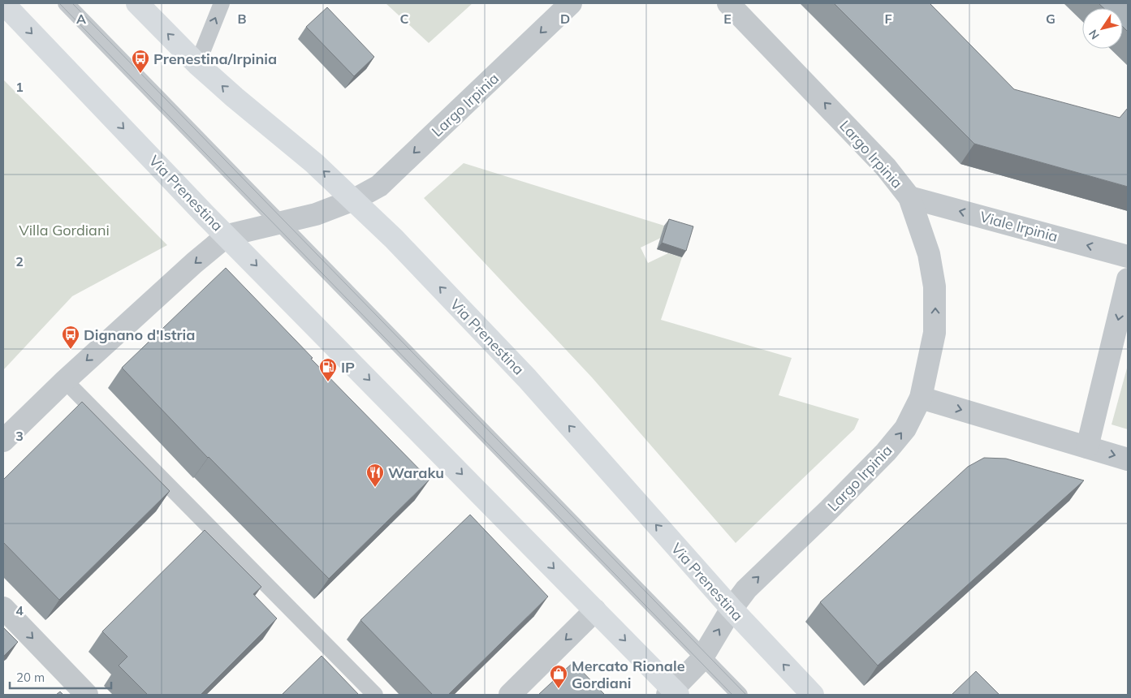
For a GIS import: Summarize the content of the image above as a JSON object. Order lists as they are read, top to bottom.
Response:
{
  "streets": {
    "main road": ["Via Prenestina"],
    "street": ["Largo Irpinia", "Viale Irpinia"]
  },
  "crossings": [
    ["Largo Irpinia", "Via Prenestina"],
    ["Largo Irpinia", "Viale Irpinia"]
  ],
  "parks": ["Villa Gordiani"],
  "places": {
    "bus stop": ["Prenestina/Irpinia", "Dignano d'Istria"],
    "fuel station": ["IP"],
    "restaurant": ["Waraku"],
    "shop": ["Mercato Rionale Gordiani"]
  },
  "scale_bar": "20 m",
  "north": "bottom left",
  "grid": {
    "columns": [
      "A",
      "B",
      "C",
      "D",
      "E",
      "F",
      "G"
    ],
    "rows": [
      "1",
      "2",
      "3",
      "4"
    ]
  }
}
